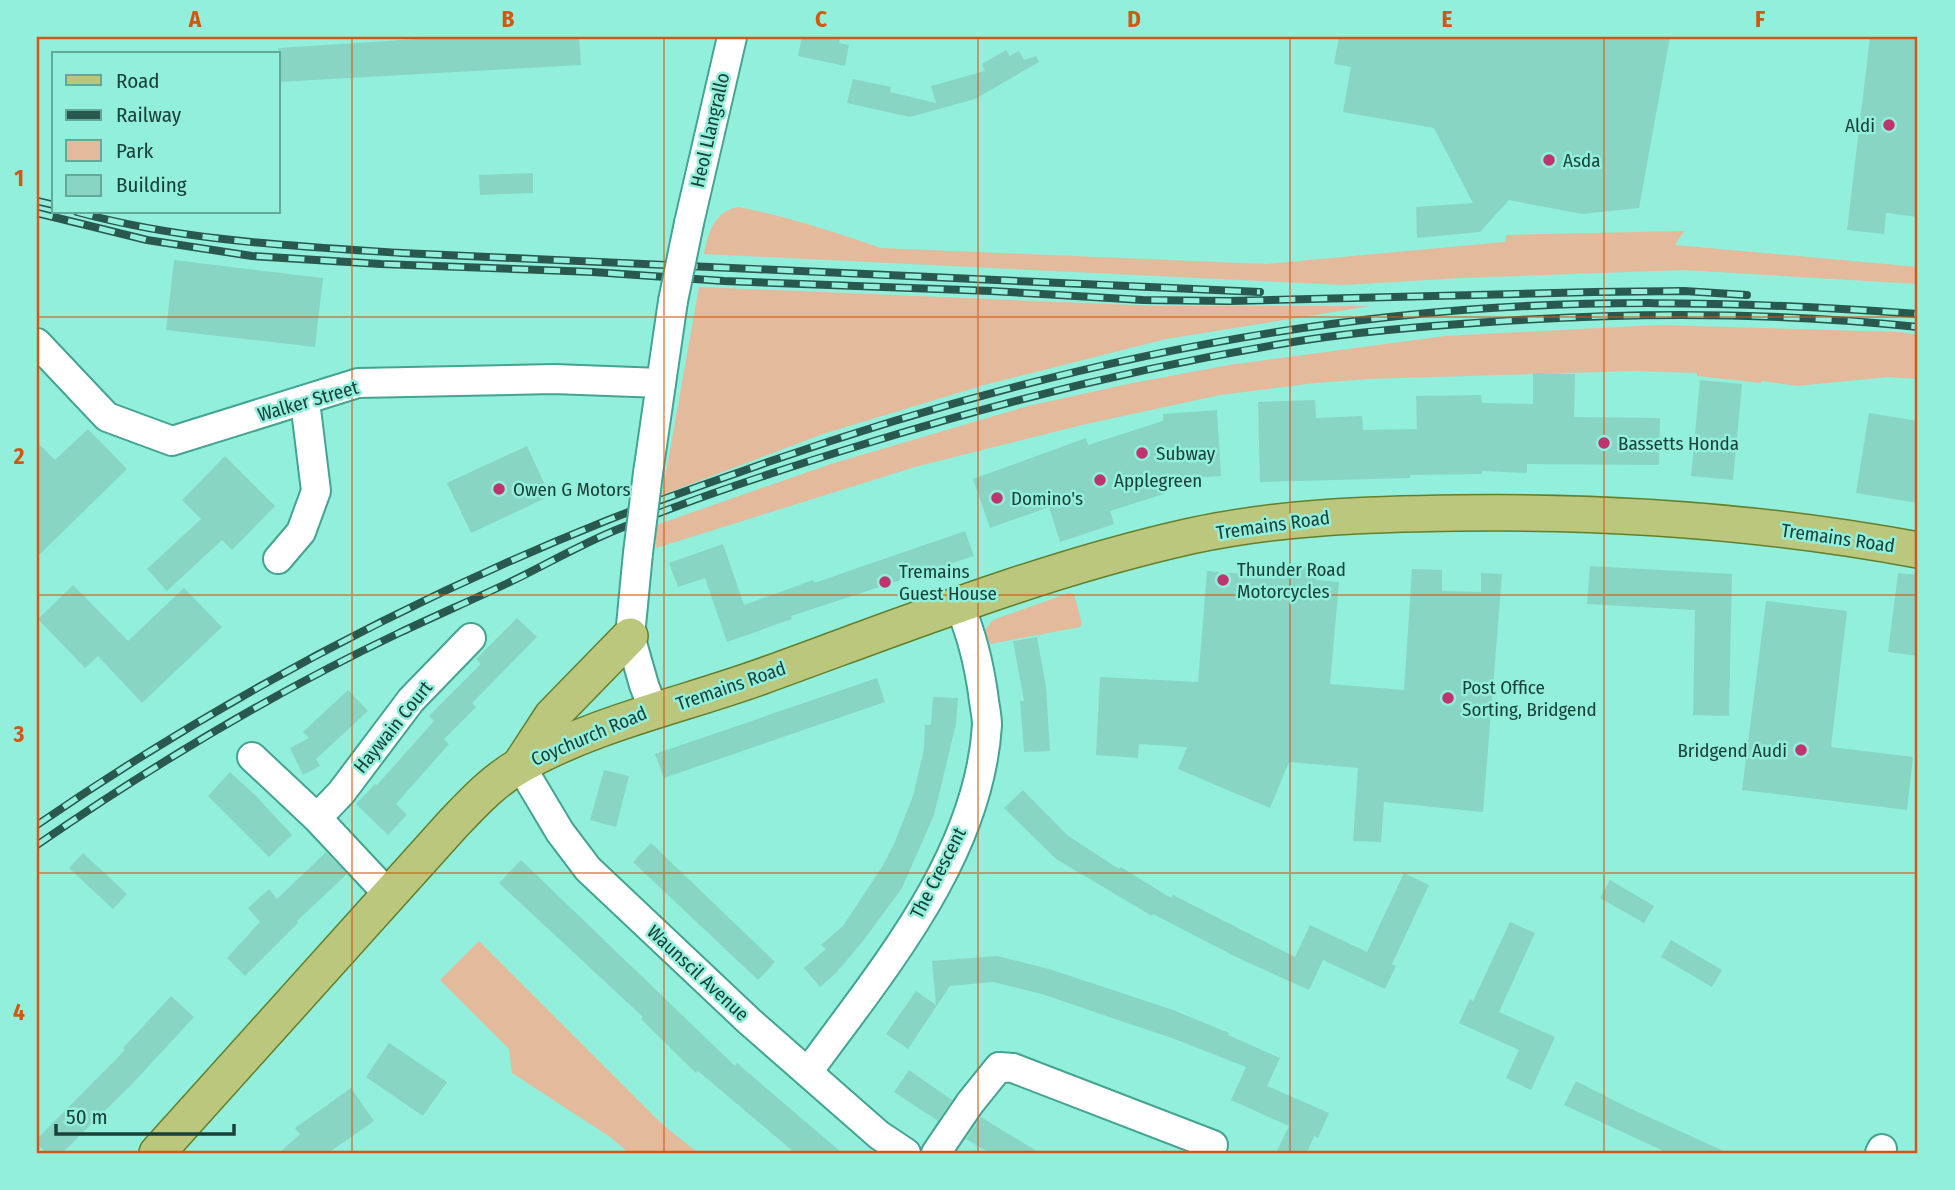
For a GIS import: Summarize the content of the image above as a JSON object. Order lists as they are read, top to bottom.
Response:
{
  "streets": {
    "main road": ["Tremains Road", "Coychurch Road"],
    "street": [
      "Heol Llangrallo",
      "Walker Street",
      "Haywain Court",
      "The Crescent",
      "Waunscil Avenue"
    ]
  },
  "crossings": [
    ["Heol Llangrallo", "Coychurch Road"],
    ["Walker Street", "Coychurch Road"],
    ["Tremains Road", "Coychurch Road"],
    ["Tremains Road", "The Crescent"],
    ["Coychurch Road", "Waunscil Avenue"],
    ["The Crescent", "Waunscil Avenue"]
  ],
  "places": [
    "Aldi",
    "Asda",
    "Bassetts Honda",
    "Subway",
    "Applegreen",
    "Owen G Motors",
    "Domino's",
    "Thunder Road Motorcycles",
    "Tremains Guest House",
    "Post Office Sorting, Bridgend",
    "Bridgend Audi"
  ],
  "legend": [
    "Road",
    "Railway",
    "Park",
    "Building"
  ],
  "scale_bar": "50 m",
  "grid": {
    "columns": [
      "A",
      "B",
      "C",
      "D",
      "E",
      "F"
    ],
    "rows": [
      "1",
      "2",
      "3",
      "4"
    ]
  }
}
